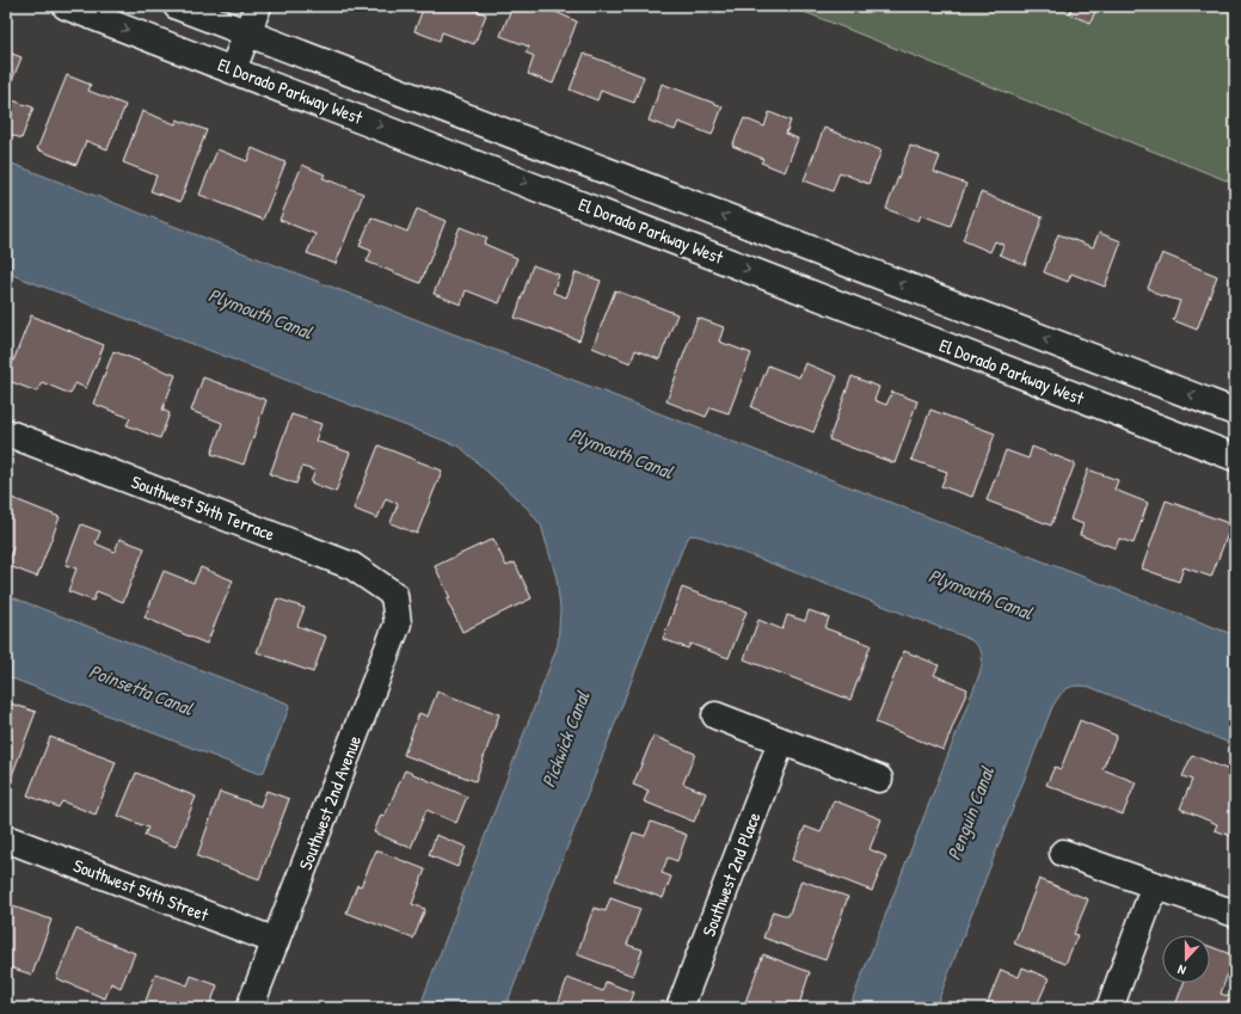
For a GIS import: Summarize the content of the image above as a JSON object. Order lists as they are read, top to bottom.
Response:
{
  "streets": {
    "street": [
      "El Dorado Parkway West",
      "Southwest 54th Terrace",
      "Southwest 2nd Avenue",
      "Southwest 2nd Place",
      "Southwest 54th Street"
    ]
  },
  "crossings": [
    ["Southwest 54th Terrace", "Southwest 2nd Avenue"],
    ["Southwest 2nd Avenue", "Southwest 54th Street"]
  ],
  "water": [
    "Plymouth Canal",
    "Poinsetta Canal",
    "Pickwick Canal",
    "Penguin Canal"
  ],
  "north": "bottom"
}
